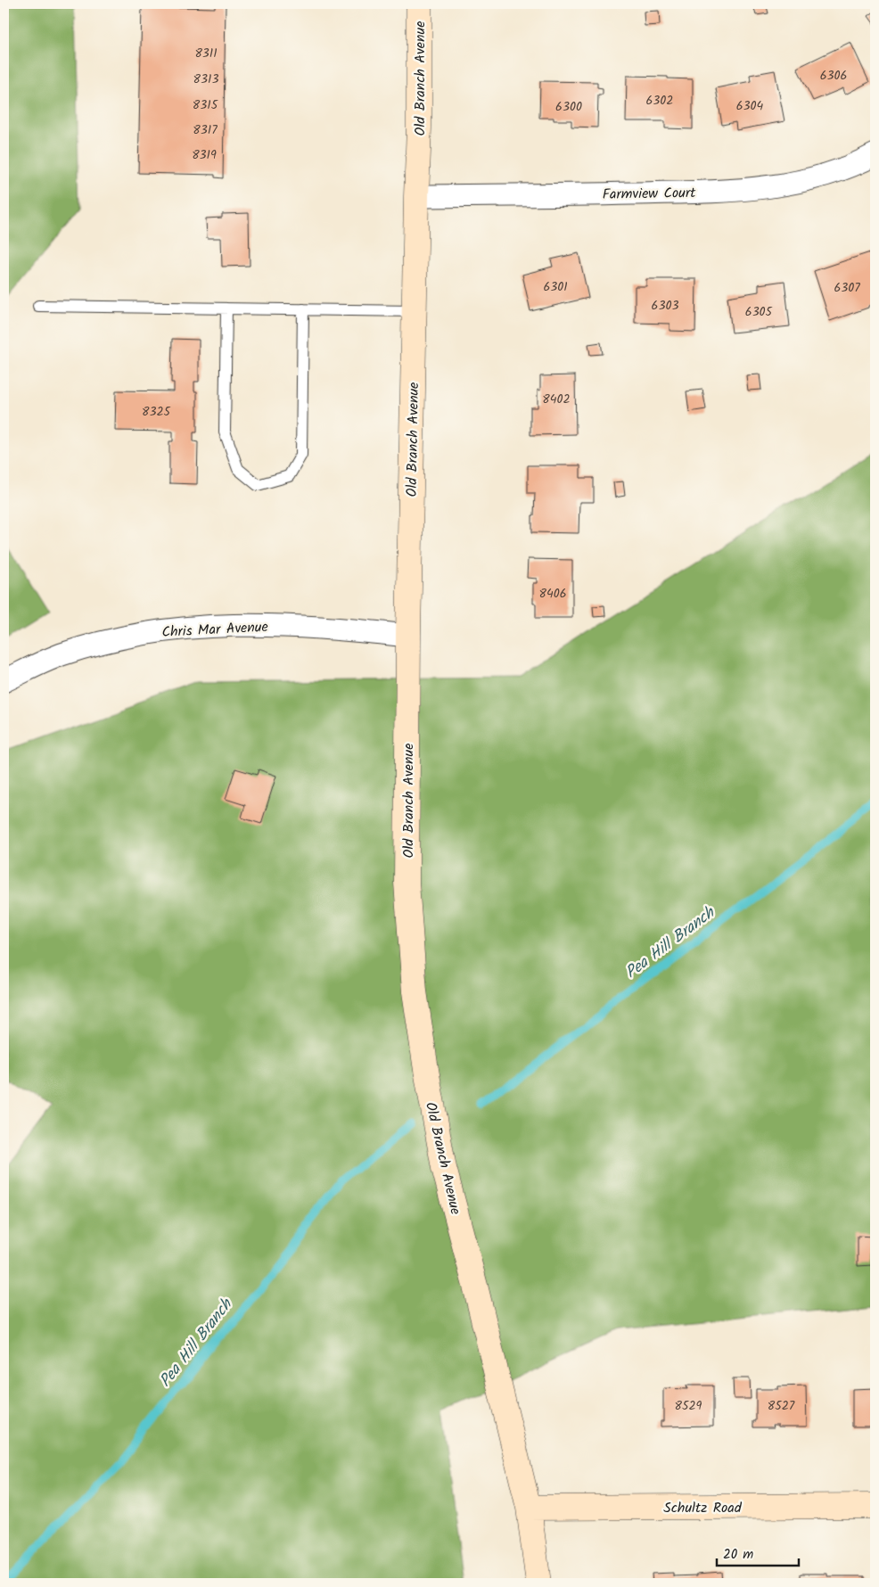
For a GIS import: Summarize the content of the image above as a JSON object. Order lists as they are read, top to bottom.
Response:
{
  "streets": {
    "main road": ["Old Branch Avenue", "Schultz Road"],
    "street": ["Farmview Court", "Chris Mar Avenue"]
  },
  "crossings": [
    ["Old Branch Avenue", "Farmview Court"],
    ["Old Branch Avenue", "Chris Mar Avenue"],
    ["Old Branch Avenue", "Schultz Road"]
  ],
  "water": ["Pea Hill Branch"],
  "house_numbers": [
    "8311",
    "6306",
    "8313",
    "6302",
    "8315",
    "6304",
    "6300",
    "8317",
    "8319",
    "6301",
    "6307",
    "6303",
    "6305",
    "8402",
    "8325",
    "8406",
    "8529",
    "8527"
  ],
  "scale_bar": "20 m"
}
